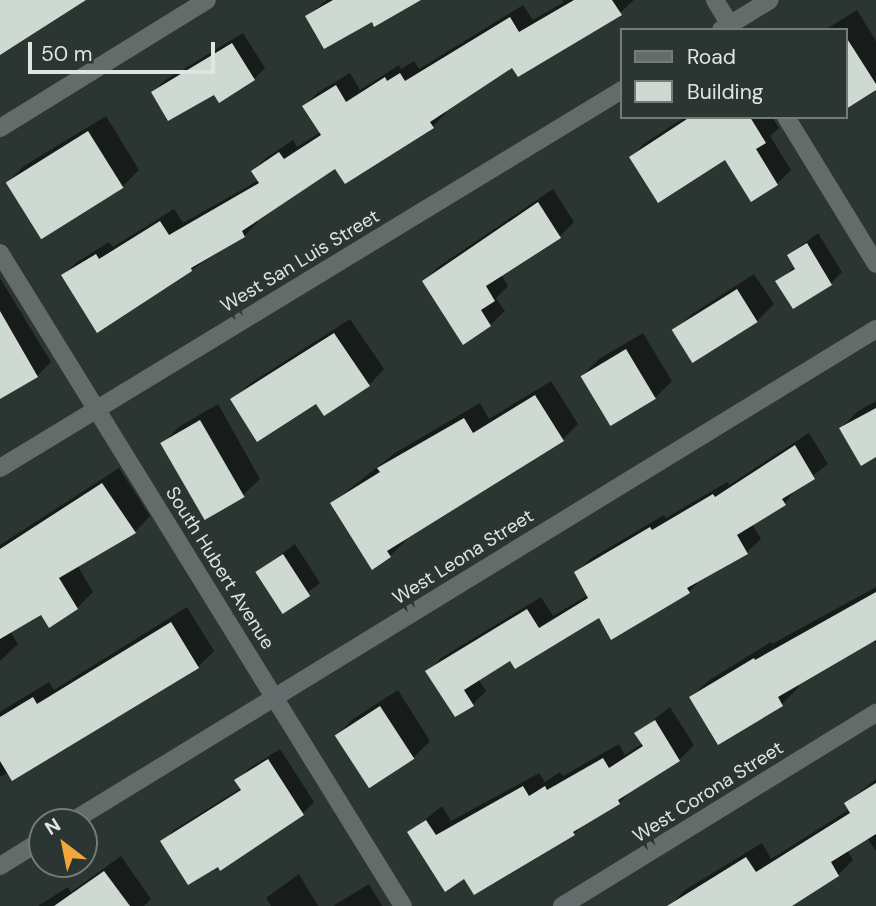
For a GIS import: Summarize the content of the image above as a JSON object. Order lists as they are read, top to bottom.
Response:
{
  "streets": {
    "street": [
      "West San Luis Street",
      "West Leona Street",
      "South Hubert Avenue",
      "West Corona Street"
    ]
  },
  "crossings": [
    ["West San Luis Street", "South Hubert Avenue"],
    ["West Leona Street", "South Hubert Avenue"]
  ],
  "legend": ["Road", "Building"],
  "scale_bar": "50 m",
  "north": "top left"
}
